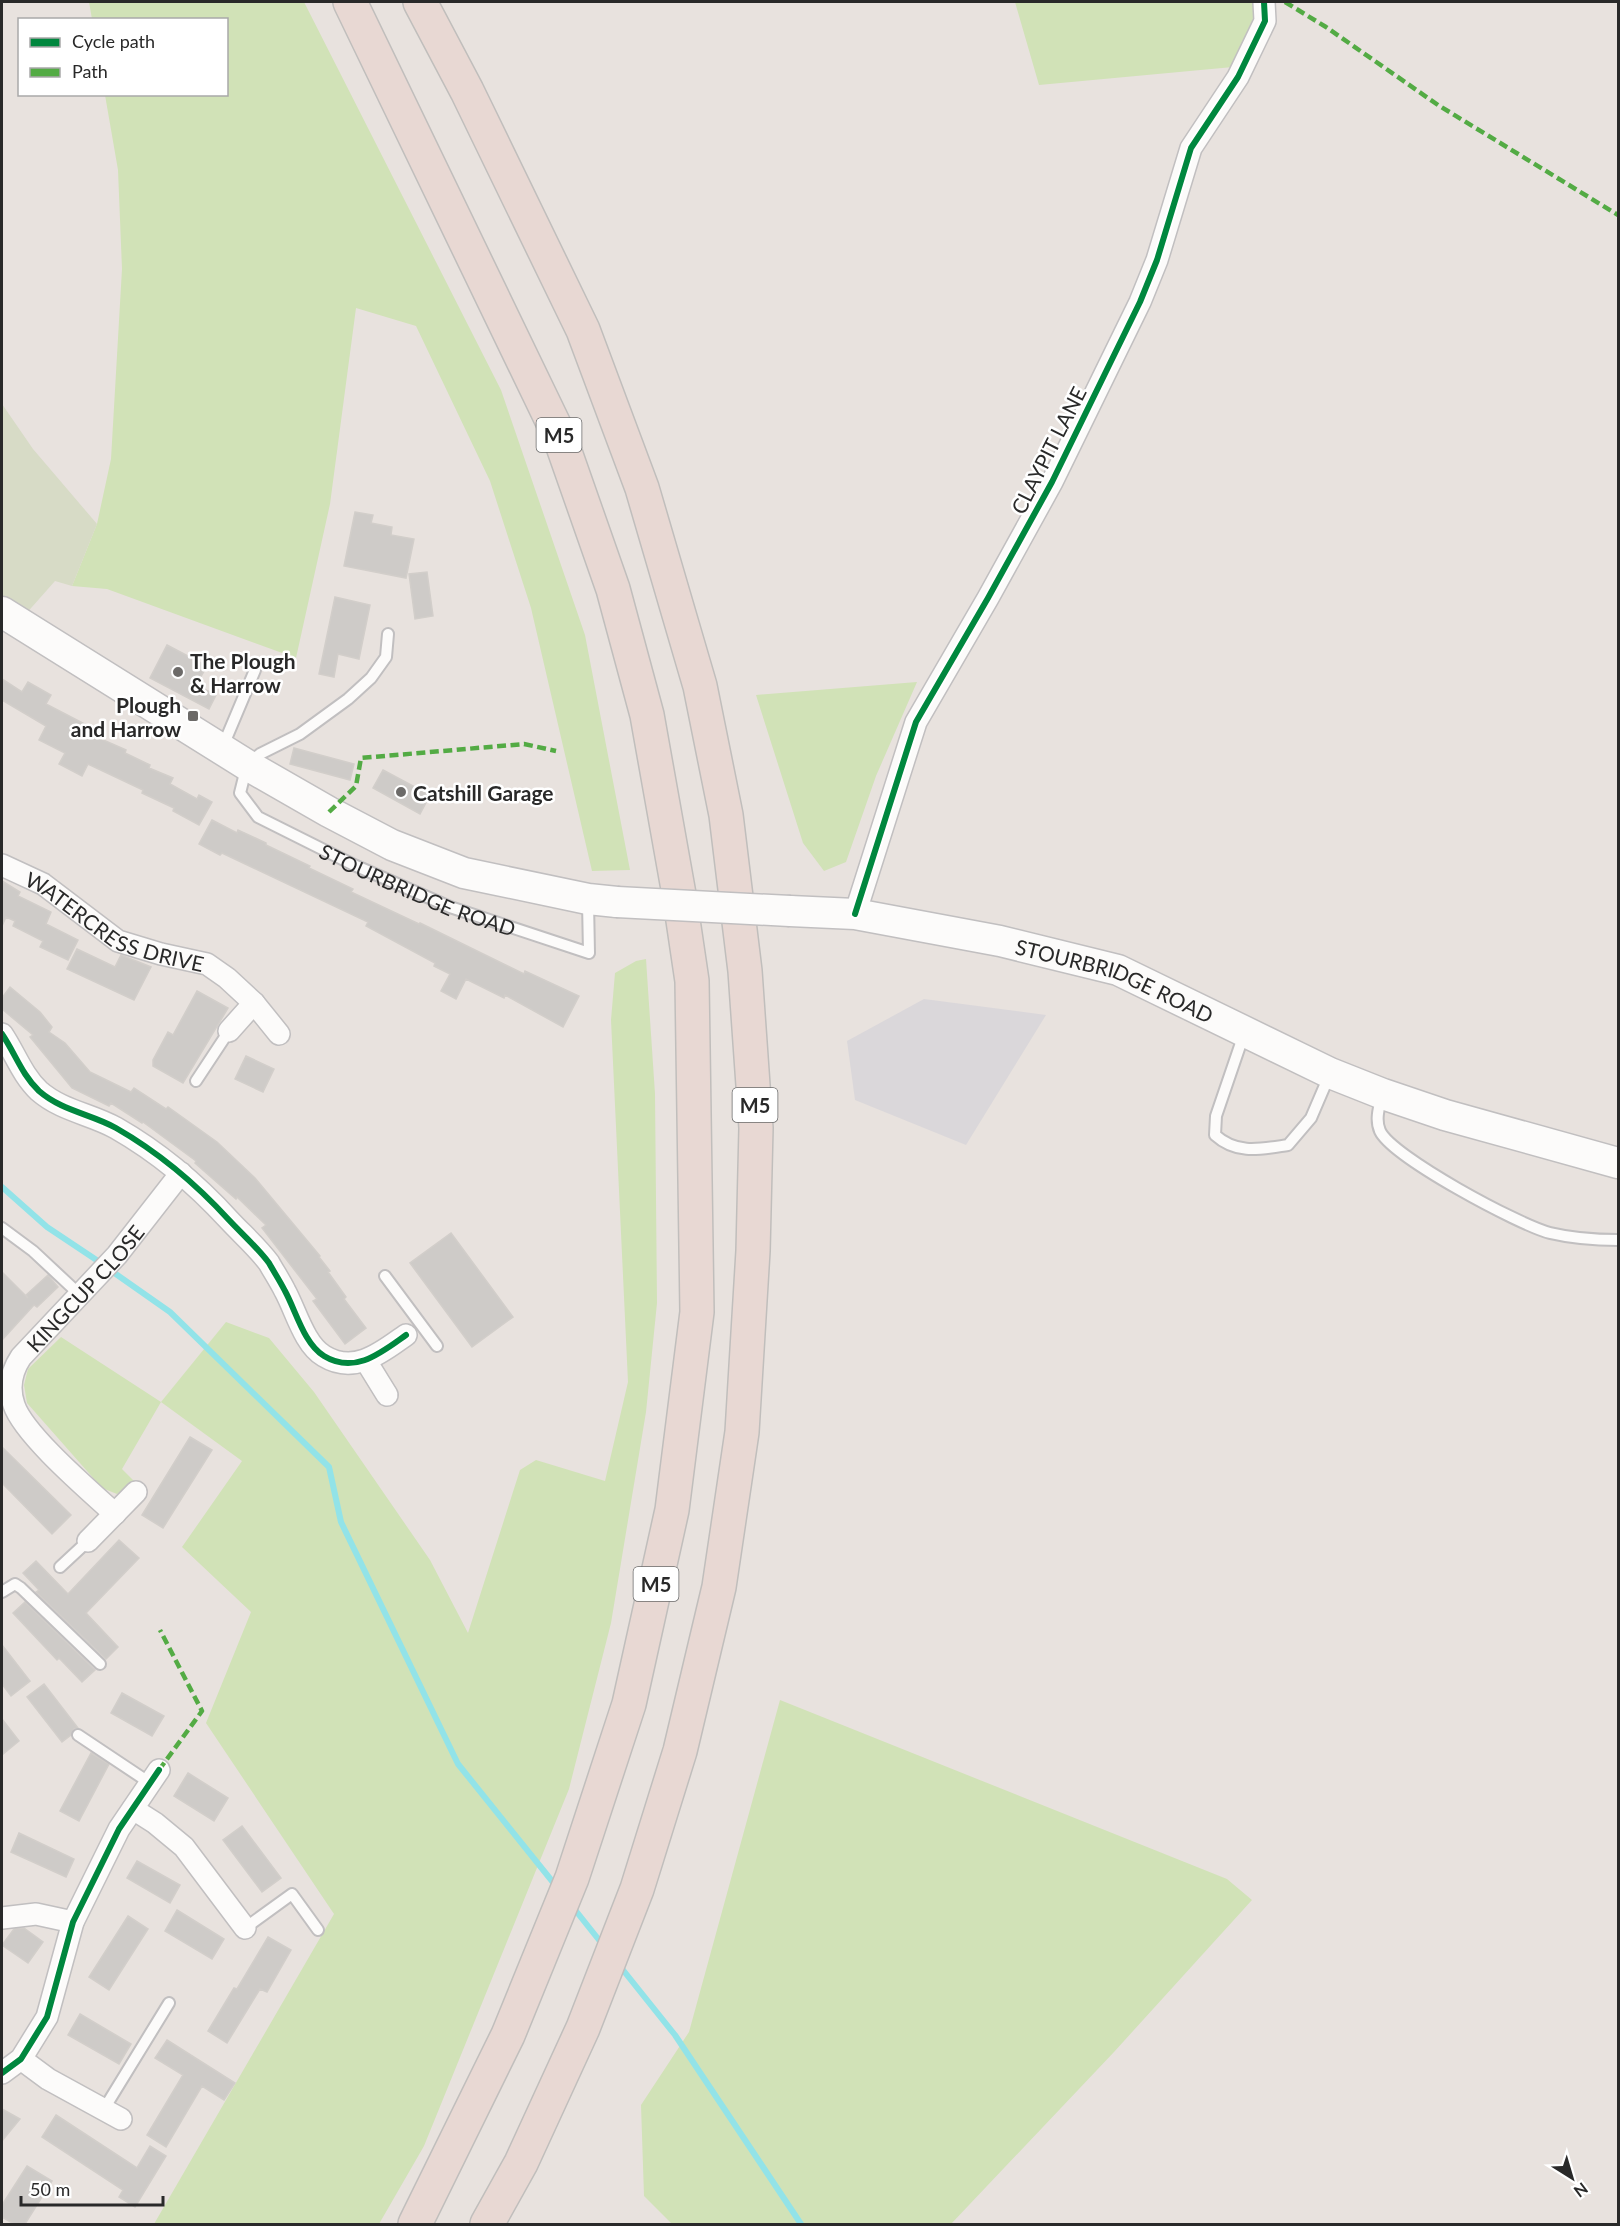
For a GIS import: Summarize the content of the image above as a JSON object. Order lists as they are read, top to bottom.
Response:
{
  "streets": {
    "highway": ["M5"],
    "main road": ["STOURBRIDGE ROAD"],
    "street": ["CLAYPIT LANE", "WATERCRESS DRIVE", "KINGCUP CLOSE"]
  },
  "crossings": [
    ["CLAYPIT LANE", "STOURBRIDGE ROAD"]
  ],
  "places": {
    "other": ["The Plough & Harrow", "Catshill Garage"],
    "transit": ["Plough and Harrow"]
  },
  "legend": ["Cycle path", "Path"],
  "scale_bar": "50 m",
  "north": "bottom right"
}
